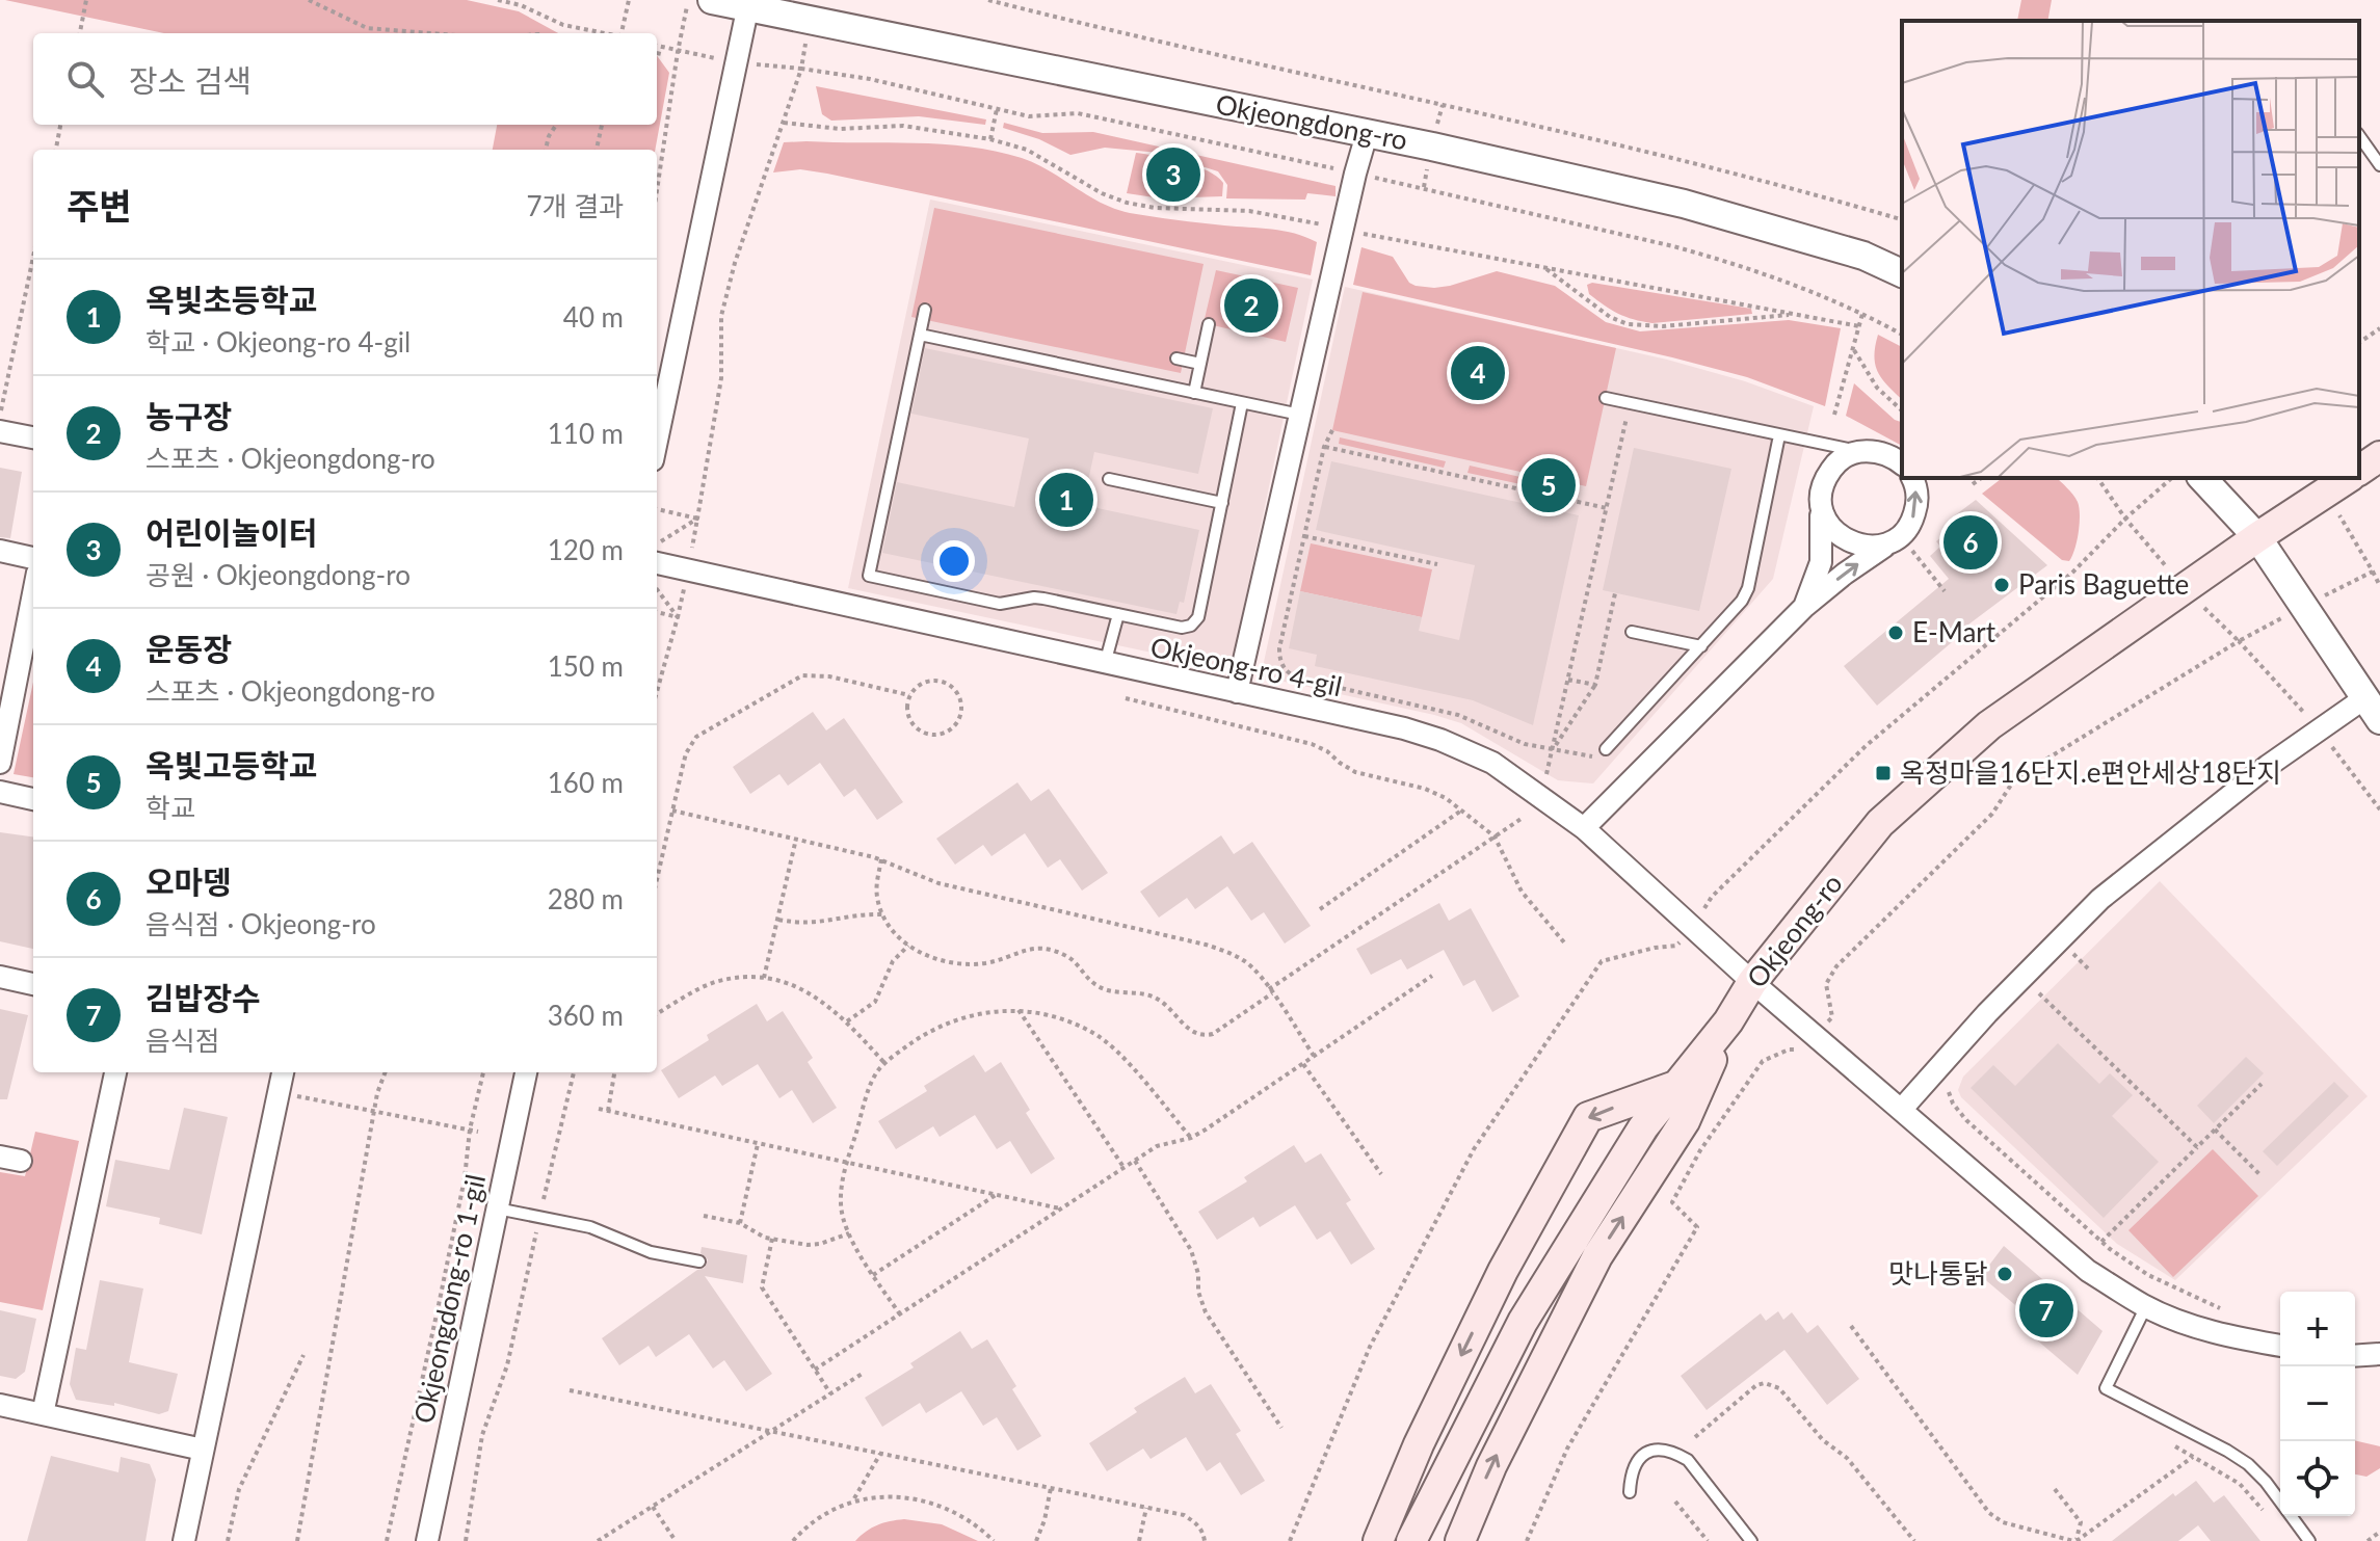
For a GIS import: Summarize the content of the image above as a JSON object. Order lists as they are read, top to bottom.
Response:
{
  "streets": {
    "main road": ["Okjeong-ro"],
    "street": ["Okjeongdong-ro", "Okjeong-ro 4-gil", "Okjeongdong-ro 1-gil"]
  },
  "crossings": [
    ["Okjeong-ro 4-gil", "Okjeong-ro"]
  ],
  "places": {
    "other": ["Paris Baguette", "E-Mart", "맛나통닭"],
    "transit": ["옥정마을16단지.e편안세상18단지"]
  },
  "page": {
    "search": "장소 검색",
    "pins": [
      "3",
      "2",
      "4",
      "5",
      "1",
      "6",
      "7"
    ],
    "heading": ["주변", "7개 결과"],
    "list": [
      {
        "mark": "1",
        "name": "옥빛초등학교",
        "note": "학교 · Okjeong-ro 4-gil",
        "value": "40 m"
      },
      {
        "mark": "2",
        "name": "농구장",
        "note": "스포츠 · Okjeongdong-ro",
        "value": "110 m"
      },
      {
        "mark": "3",
        "name": "어린이놀이터",
        "note": "공원 · Okjeongdong-ro",
        "value": "120 m"
      },
      {
        "mark": "4",
        "name": "운동장",
        "note": "스포츠 · Okjeongdong-ro",
        "value": "150 m"
      },
      {
        "mark": "5",
        "name": "옥빛고등학교",
        "note": "학교",
        "value": "160 m"
      },
      {
        "mark": "6",
        "name": "오마뎅",
        "note": "음식점 · Okjeong-ro",
        "value": "280 m"
      },
      {
        "mark": "7",
        "name": "김밥장수",
        "note": "음식점",
        "value": "360 m"
      }
    ],
    "map_buttons": ["+", "−"]
  }
}
